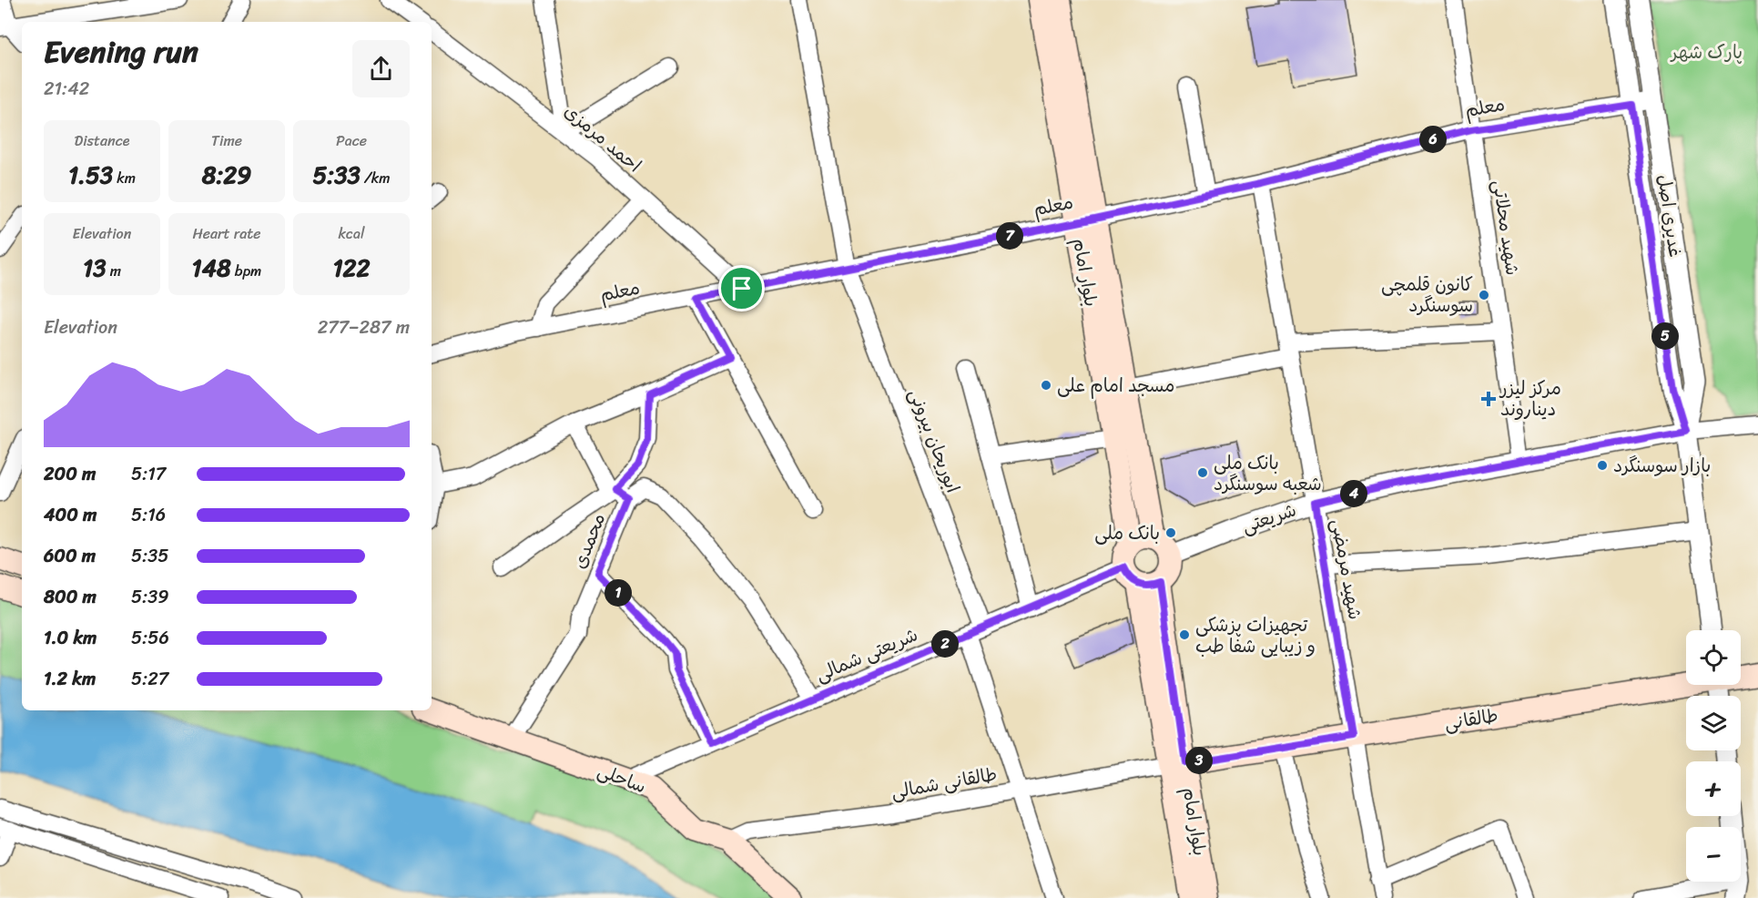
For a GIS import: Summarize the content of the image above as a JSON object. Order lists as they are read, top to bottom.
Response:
{
  "streets": {
    "main road": ["بلوار امام", "طالقانی", "ساحلی"],
    "street": [
      "معلم",
      "احمد مرمزی",
      "غدیری اصل",
      "شهید محلاتی",
      "ابوریحان بیرونی",
      "شریعتی",
      "محمدی",
      "شهید مرمضی",
      "شریعتی شمالی",
      "طالقانی شمالی"
    ]
  },
  "crossings": [
    ["معلم", "احمد مرمزی"],
    ["معلم", "غدیری اصل"],
    ["معلم", "شهید محلاتی"],
    ["معلم", "بلوار امام"],
    ["معلم", "ابوریحان بیرونی"],
    ["معلم", "شهید مرمضی"],
    ["غدیری اصل", "شریعتی"],
    ["شهید محلاتی", "شریعتی"],
    ["بلوار امام", "شریعتی"],
    ["بلوار امام", "شریعتی شمالی"],
    ["بلوار امام", "طالقانی"],
    ["بلوار امام", "طالقانی شمالی"],
    ["ابوریحان بیرونی", "شریعتی شمالی"],
    ["شریعتی", "شهید مرمضی"],
    ["شریعتی", "شریعتی شمالی"],
    ["محمدی", "ساحلی"],
    ["شهید مرمضی", "طالقانی"],
    ["شریعتی شمالی", "ساحلی"],
    ["طالقانی", "طالقانی شمالی"],
    ["ساحلی", "طالقانی شمالی"]
  ],
  "parks": ["پارک شهر"],
  "places": {
    "other": [
      "کانون قلمچی سوسنگرد",
      "مسجد امام علی",
      "بازار سوسنگرد",
      "بانک ملی شعبه سوسنگرد",
      "بانک ملی",
      "تجهیزات پزشکی و زیبایی شفا طب"
    ],
    "health": ["مرکز لیزر دیناروند"]
  },
  "page": {
    "heading": ["Evening run", "21:42"],
    "stats": [
      ["Distance", "1.53 km"],
      ["Time", "8:29"],
      ["Pace", "5:33 /km"],
      ["Elevation", "13 m"],
      ["Heart rate", "148 bpm"],
      ["kcal", "122"]
    ],
    "pins": [
      "6",
      "7",
      "5",
      "4",
      "1",
      "2",
      "3"
    ],
    "chart": ["Elevation", "277–287 m"],
    "list": [
      {
        "name": "200 m",
        "note": "5:17"
      },
      {
        "name": "400 m",
        "note": "5:16"
      },
      {
        "name": "600 m",
        "note": "5:35"
      },
      {
        "name": "800 m",
        "note": "5:39"
      },
      {
        "name": "1.0 km",
        "note": "5:56"
      },
      {
        "name": "1.2 km",
        "note": "5:27"
      }
    ],
    "map_buttons": ["+", "−"]
  }
}
